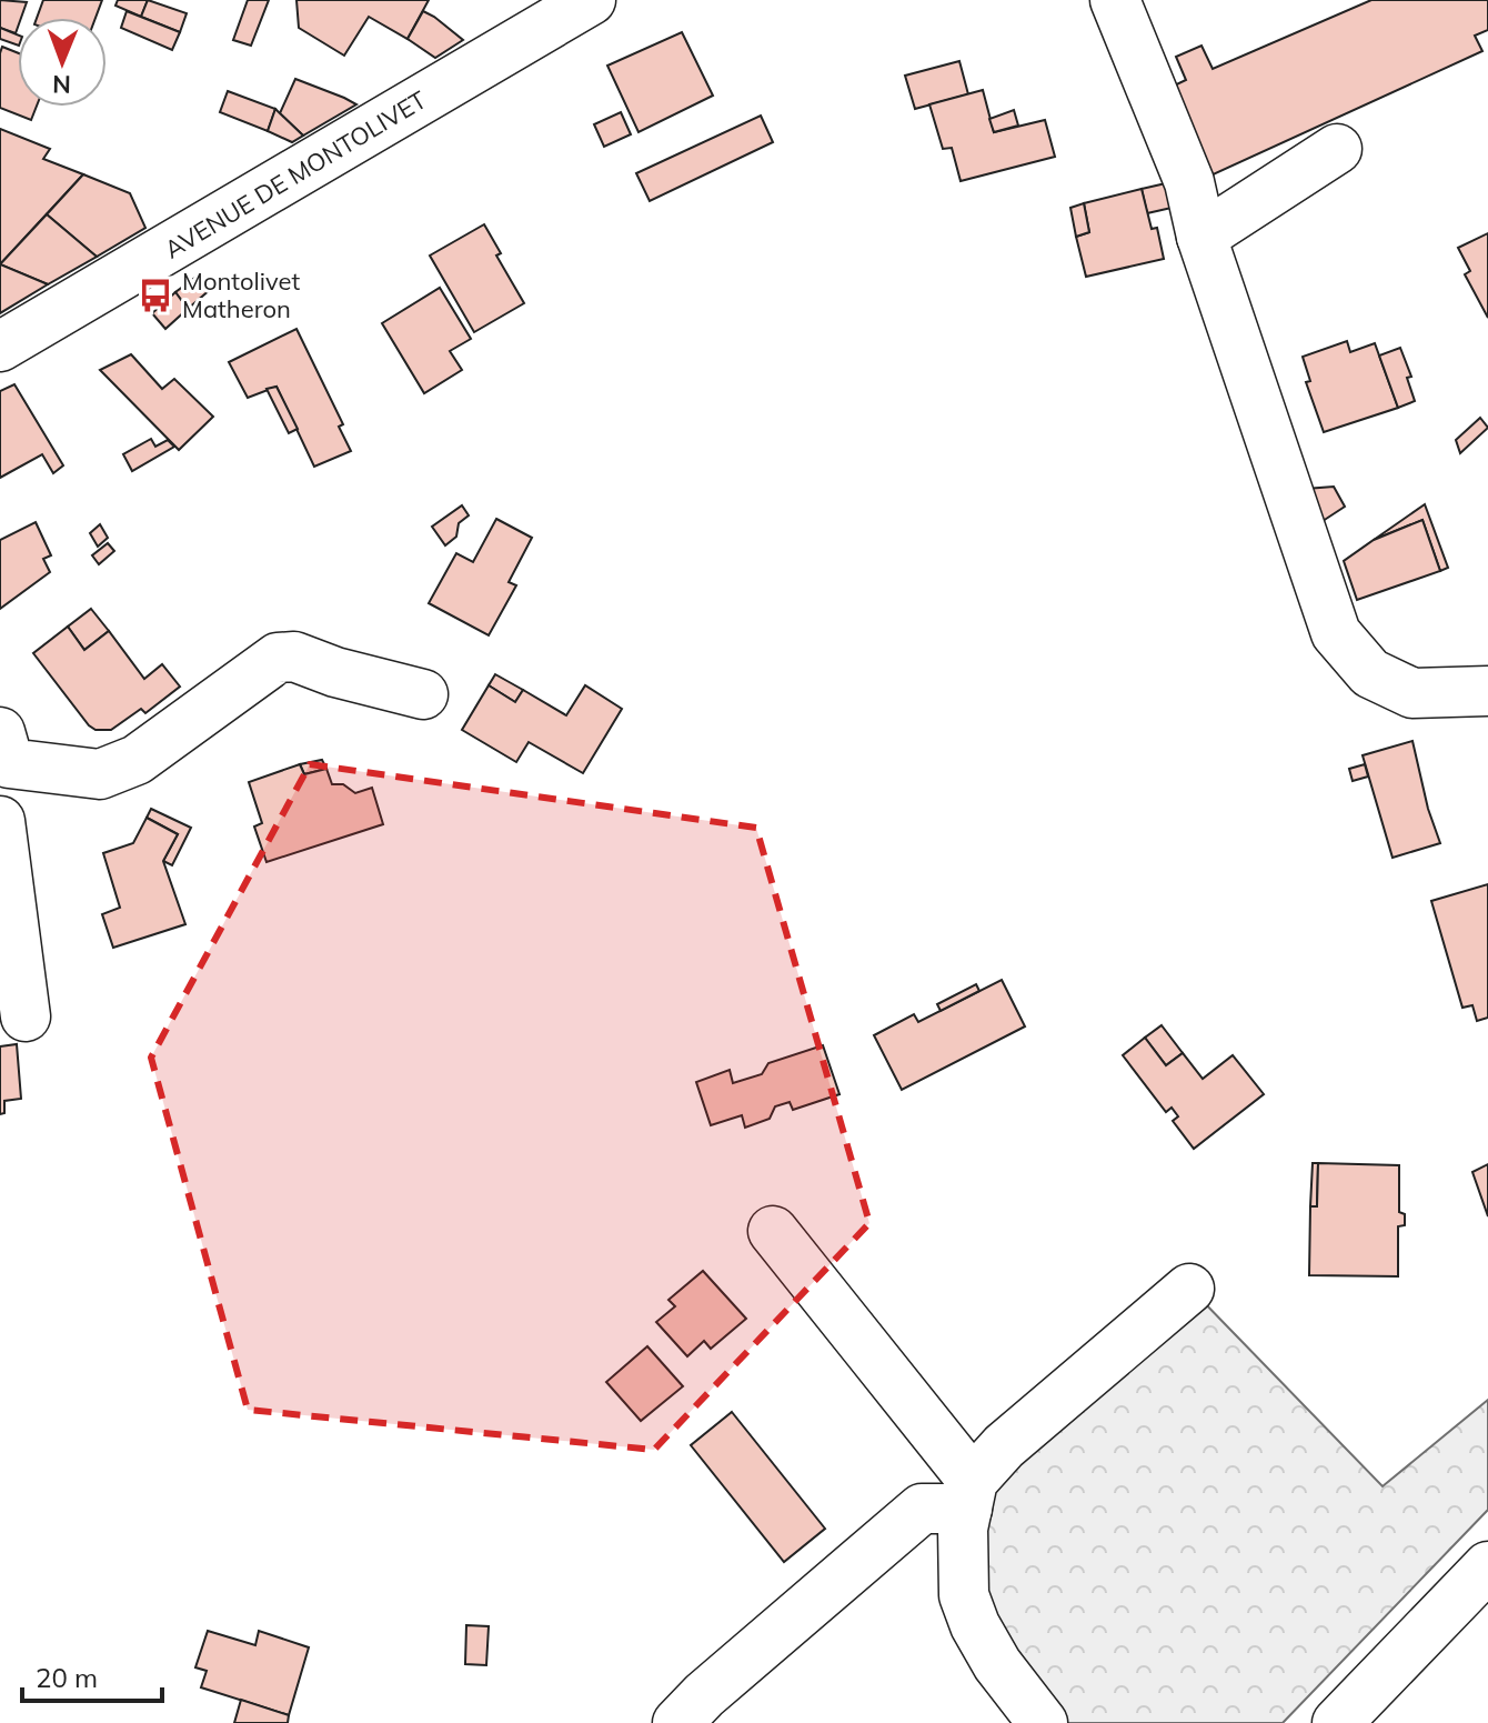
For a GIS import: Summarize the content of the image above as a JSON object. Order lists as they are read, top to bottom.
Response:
{
  "streets": {
    "main road": ["AVENUE DE MONTOLIVET"]
  },
  "places": {
    "bus stop": ["Montolivet Matheron"]
  },
  "scale_bar": "20 m",
  "north": "bottom"
}
